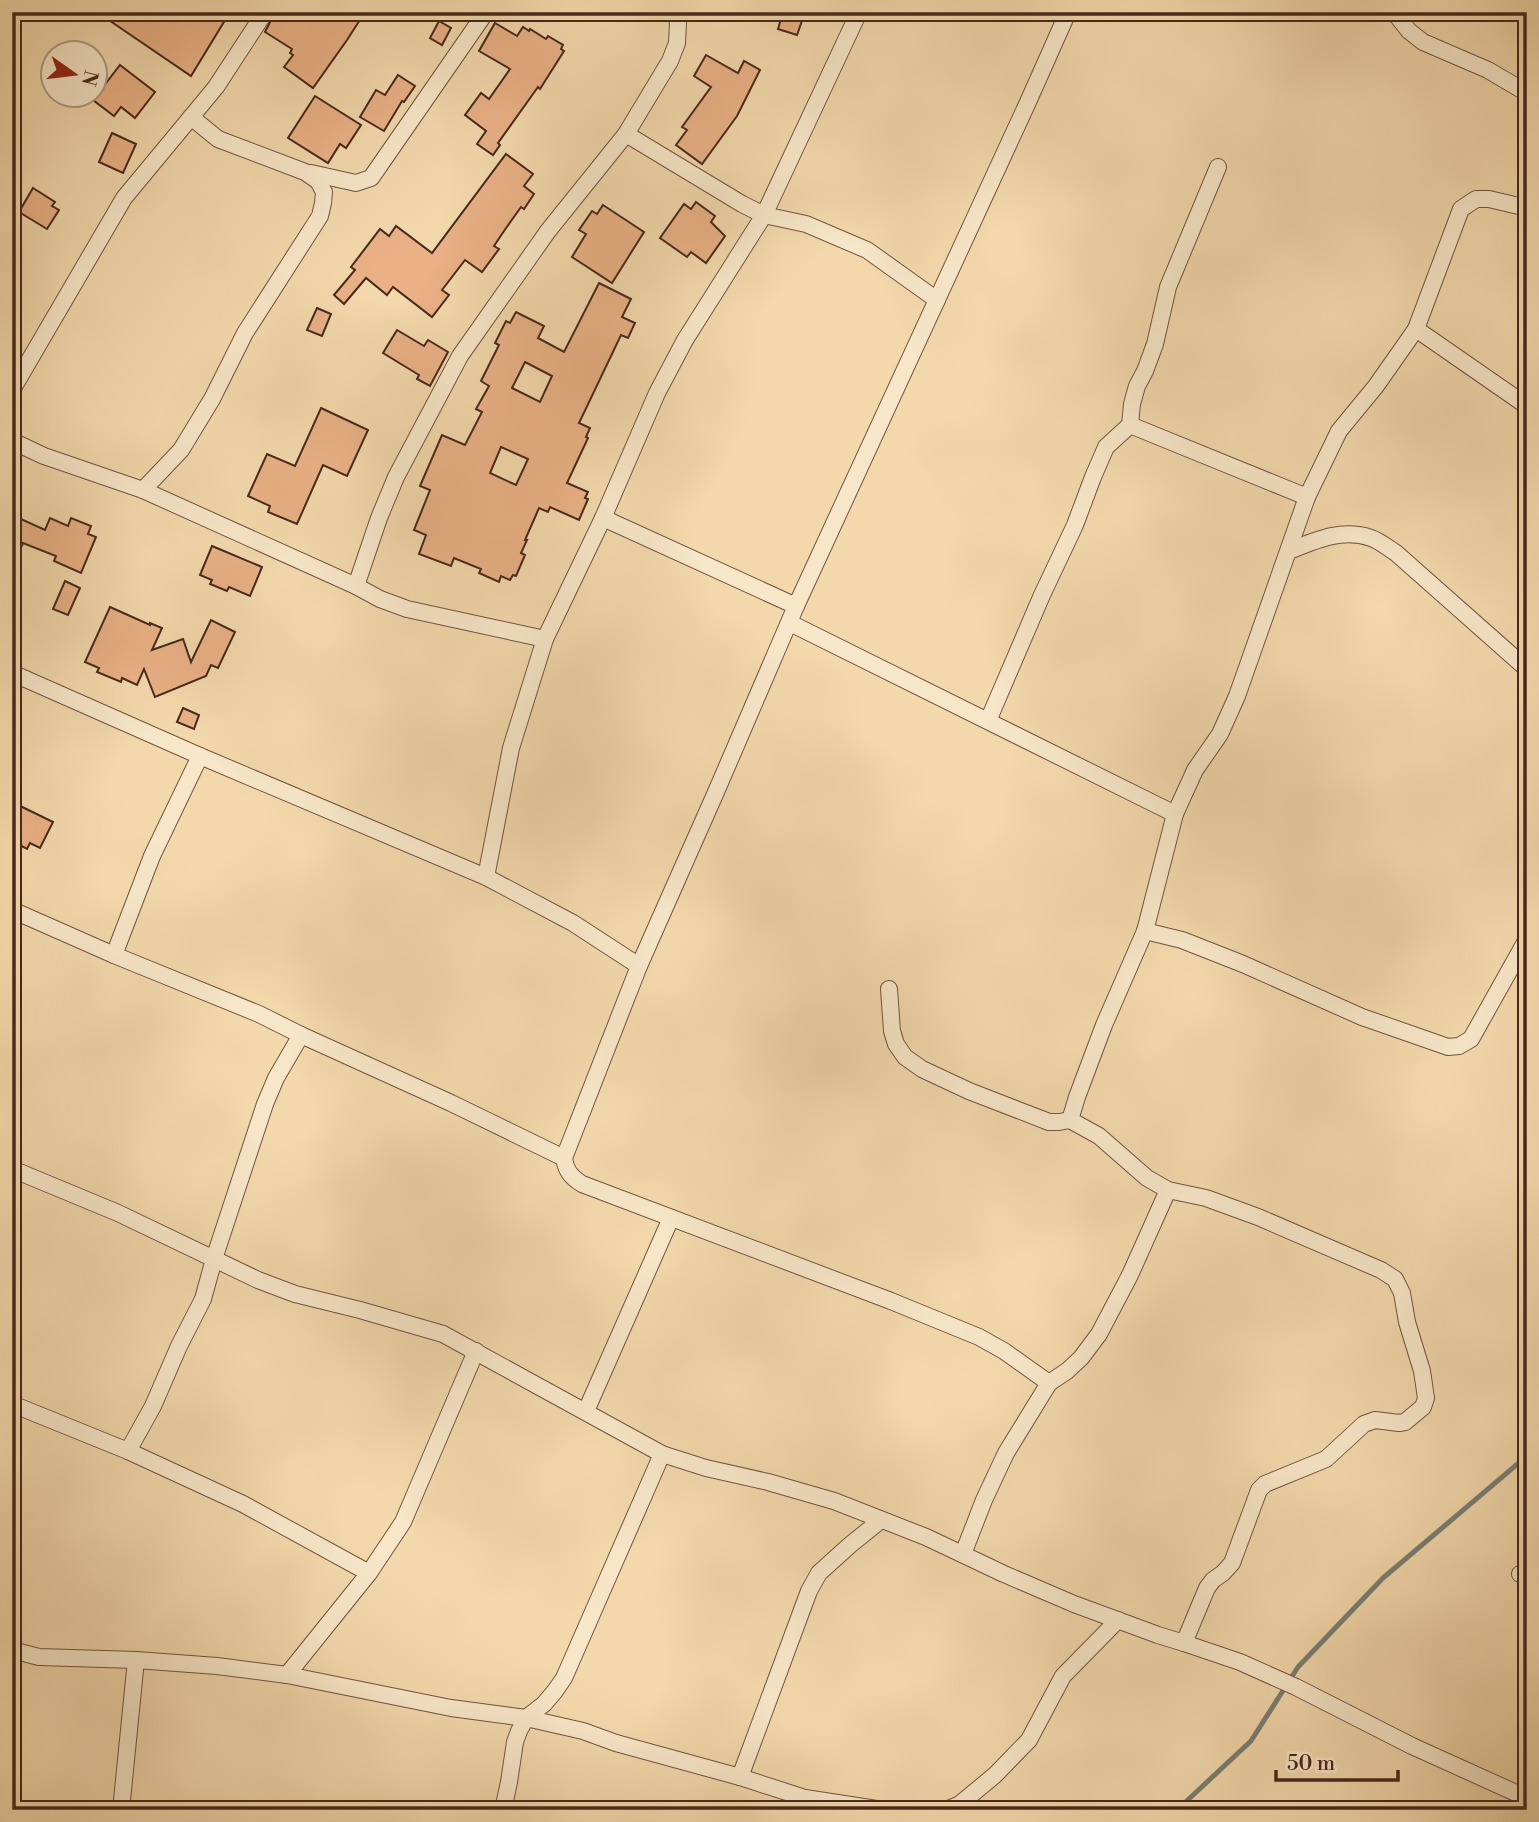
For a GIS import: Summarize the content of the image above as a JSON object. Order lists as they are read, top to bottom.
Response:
{
  "scale_bar": "50 m",
  "north": "right"
}
